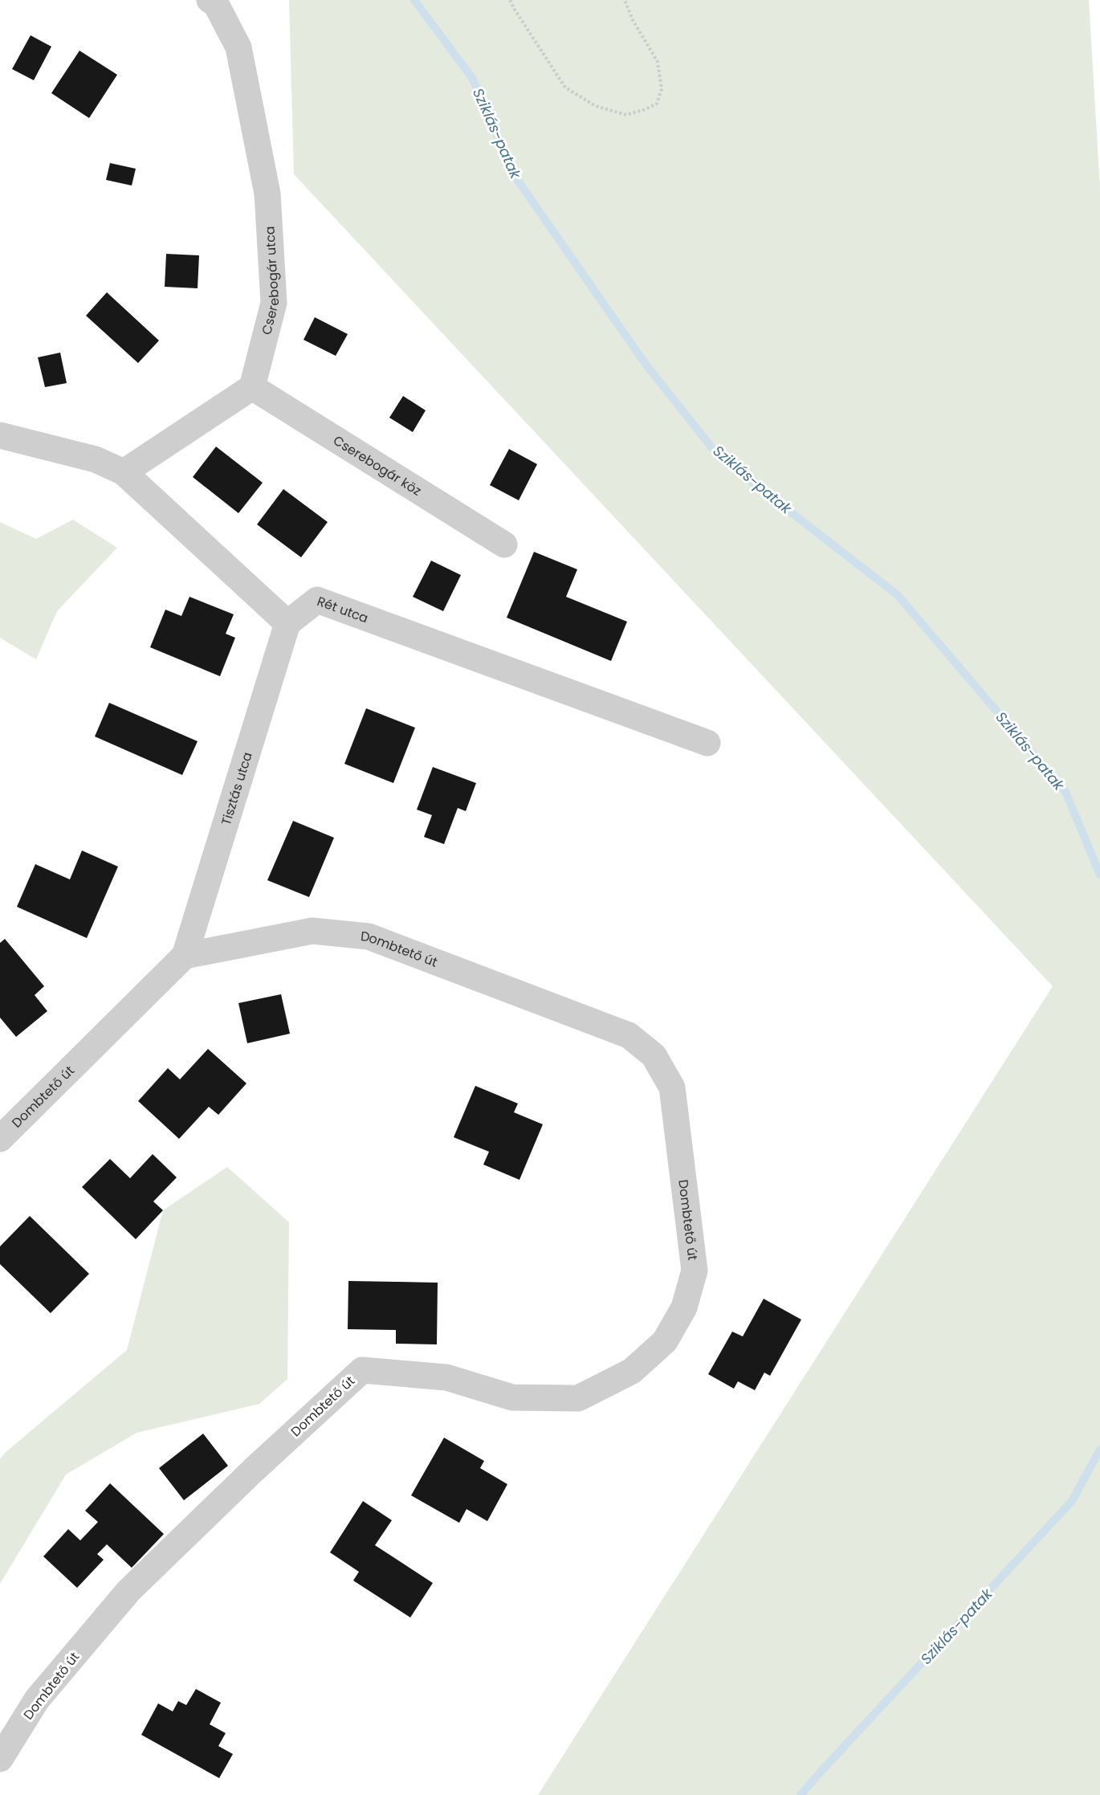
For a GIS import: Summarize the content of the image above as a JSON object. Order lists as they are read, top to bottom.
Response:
{
  "streets": {
    "street": [
      "Cserebogár utca",
      "Cserebogár köz",
      "Rét utca",
      "Tisztás utca",
      "Dombtető út"
    ]
  },
  "crossings": [
    ["Cserebogár utca", "Cserebogár köz"],
    ["Rét utca", "Tisztás utca"],
    ["Tisztás utca", "Dombtető út"]
  ],
  "water": ["Sziklás-patak"]
}
